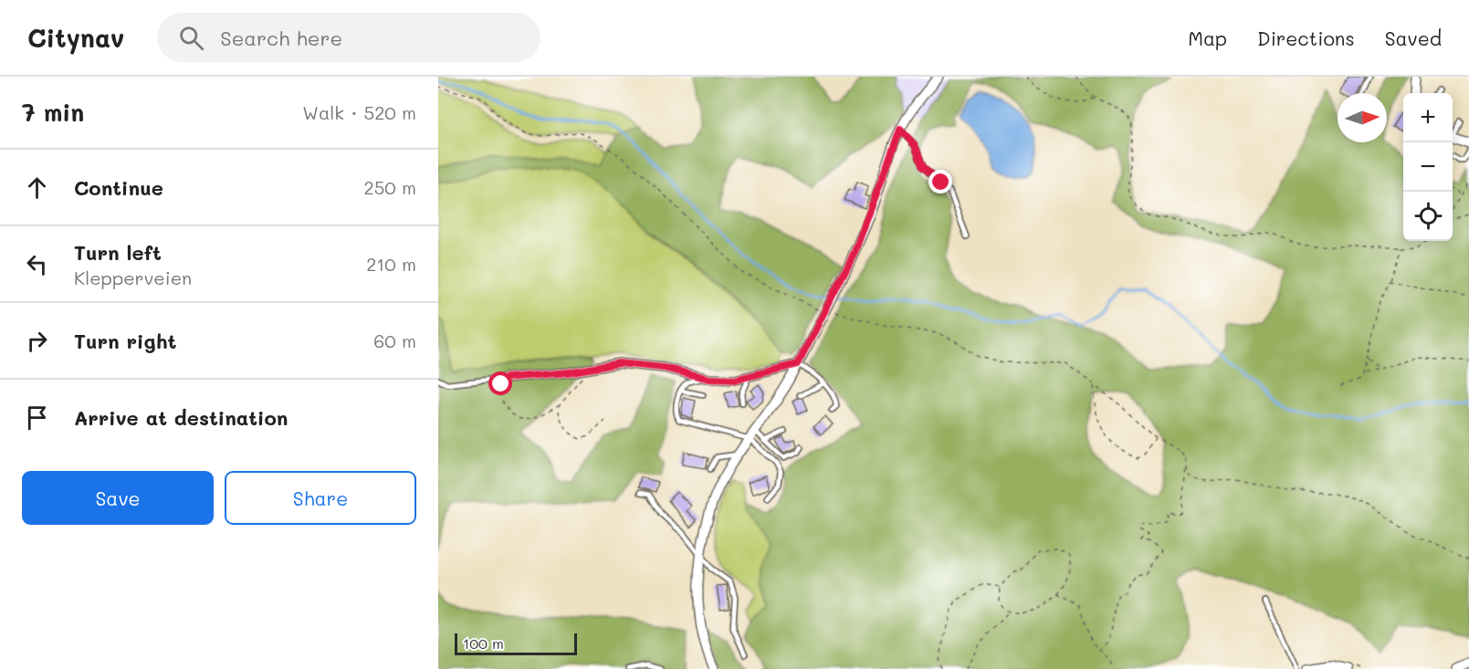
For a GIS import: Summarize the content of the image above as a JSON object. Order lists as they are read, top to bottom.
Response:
{
  "scale_bar": "100 m",
  "north": "right",
  "page": {
    "header": "Citynav",
    "search": "Search here",
    "nav": ["Map", "Directions", "Saved"],
    "heading": ["7 min", "Walk · 520 m"],
    "map_buttons": ["+", "−"],
    "list": [
      ["Continue", "250 m"],
      ["Turn left", "Klepperveien", "210 m"],
      ["Turn right", "60 m"],
      "Arrive at destination"
    ],
    "buttons": ["Save", "Share"],
    "scale": "100 m"
  }
}
